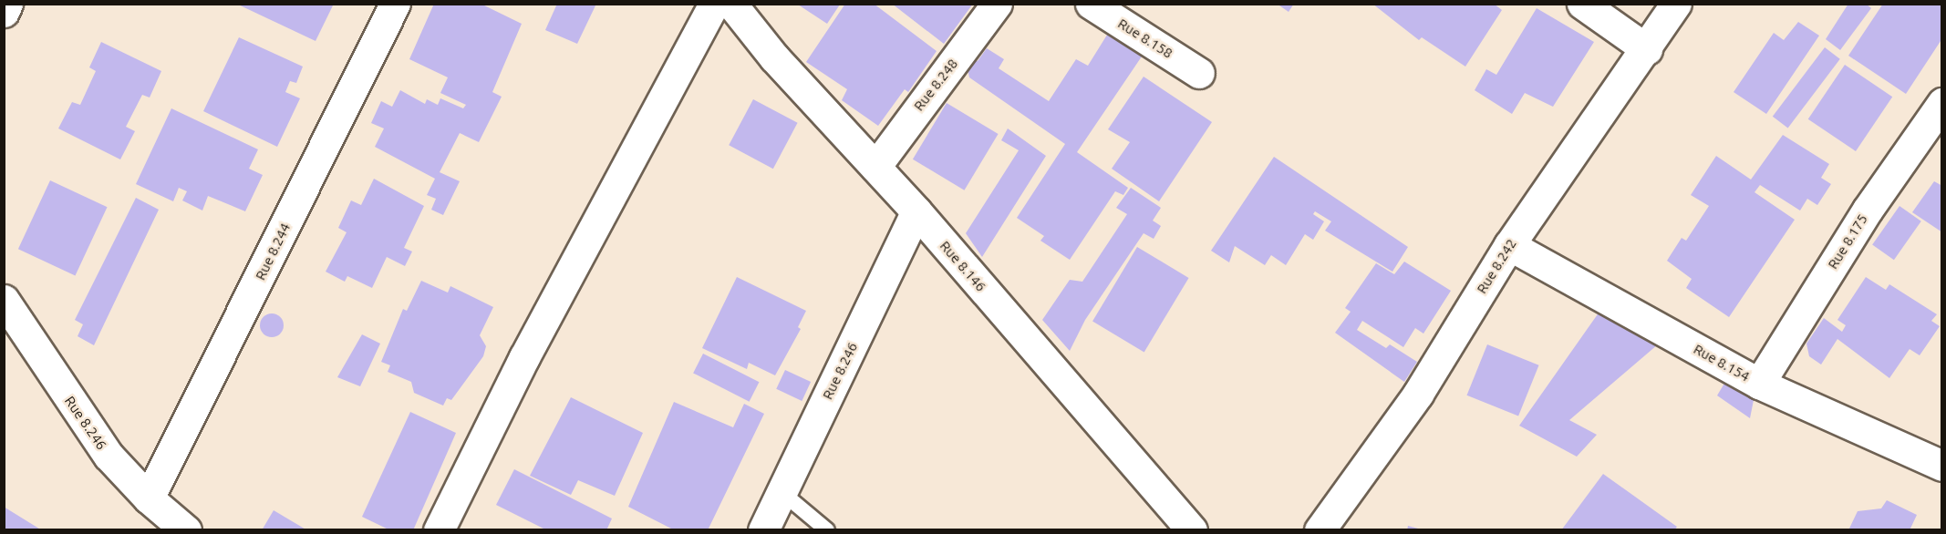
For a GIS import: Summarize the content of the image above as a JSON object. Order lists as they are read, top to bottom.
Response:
{
  "streets": {
    "street": [
      "Rue 8.158",
      "Rue 8.248",
      "Rue 8.175",
      "Rue 8.244",
      "Rue 8.146",
      "Rue 8.242",
      "Rue 8.154",
      "Rue 8.246"
    ]
  },
  "crossings": [
    ["Rue 8.248", "Rue 8.146"],
    ["Rue 8.175", "Rue 8.154"],
    ["Rue 8.244", "Rue 8.246"],
    ["Rue 8.146", "Rue 8.246"],
    ["Rue 8.242", "Rue 8.154"]
  ]
}
